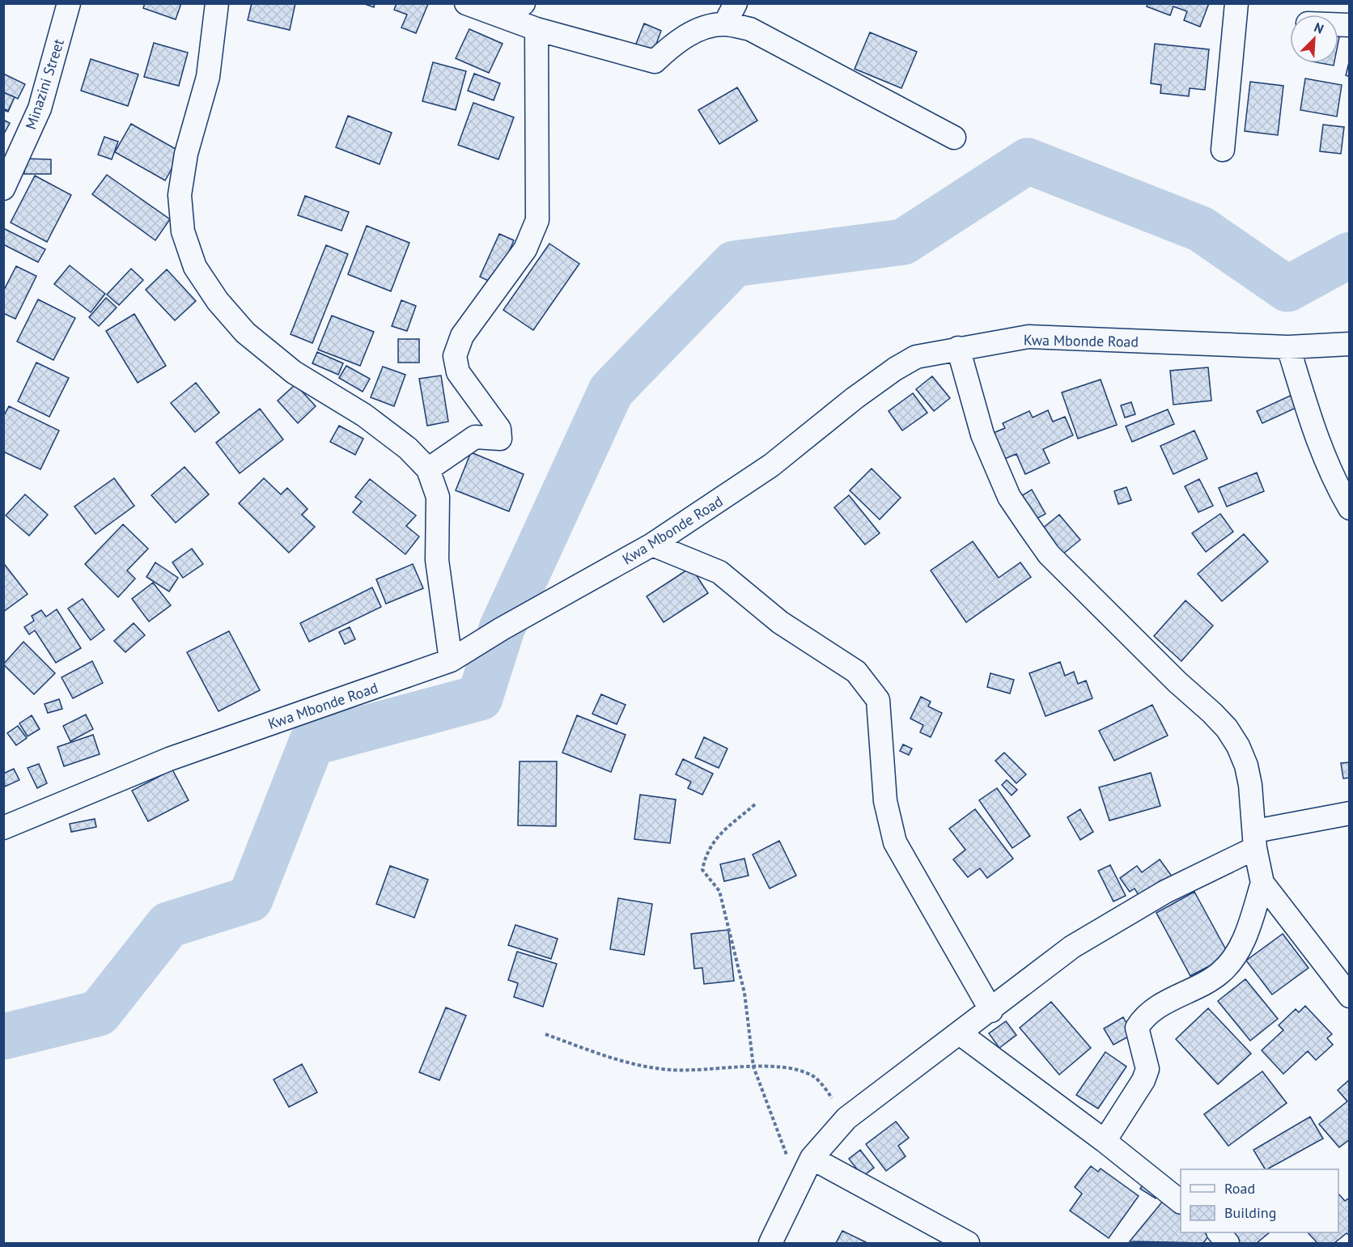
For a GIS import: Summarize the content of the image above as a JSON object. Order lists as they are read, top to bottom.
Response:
{
  "streets": {
    "street": ["Minazini Street", "Kwa Mbonde Road"]
  },
  "legend": ["Road", "Building"],
  "north": "top right"
}
